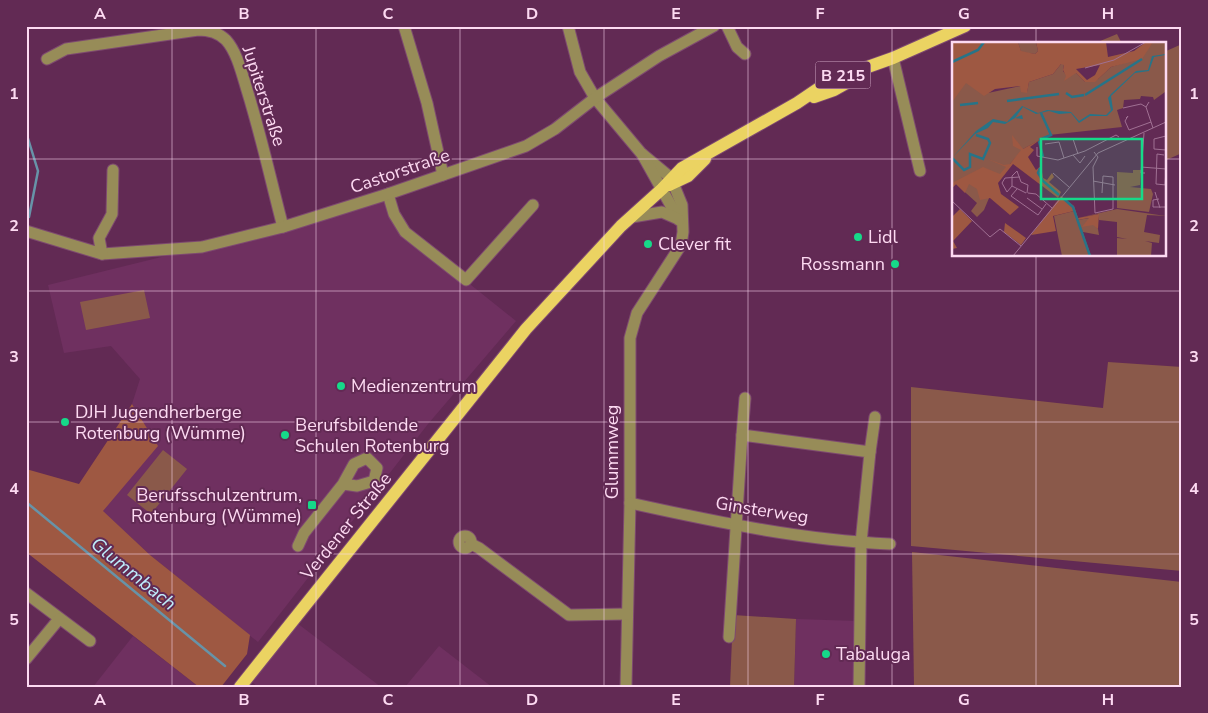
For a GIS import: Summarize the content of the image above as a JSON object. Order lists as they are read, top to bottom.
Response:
{
  "streets": {
    "main road": ["B 215", "Verdener Straße"],
    "street": [
      "Jupiterstraße",
      "Castorstraße",
      "Glummweg",
      "Ginsterweg"
    ]
  },
  "crossings": [
    ["Jupiterstraße", "Castorstraße"],
    ["Glummweg", "Ginsterweg"],
    ["Glummweg", "Verdener Straße"]
  ],
  "water": ["Glummbach"],
  "places": {
    "other": [
      "Lidl",
      "Clever fit",
      "Rossmann",
      "Medienzentrum",
      "DJH Jugendherberge Rotenburg (Wümme)",
      "Berufsbildende Schulen Rotenburg",
      "Tabaluga"
    ],
    "transit": ["Berufsschulzentrum, Rotenburg (Wümme)"]
  },
  "grid": {
    "columns": [
      "A",
      "B",
      "C",
      "D",
      "E",
      "F",
      "G",
      "H"
    ],
    "rows": [
      "1",
      "2",
      "3",
      "4",
      "5"
    ]
  }
}
